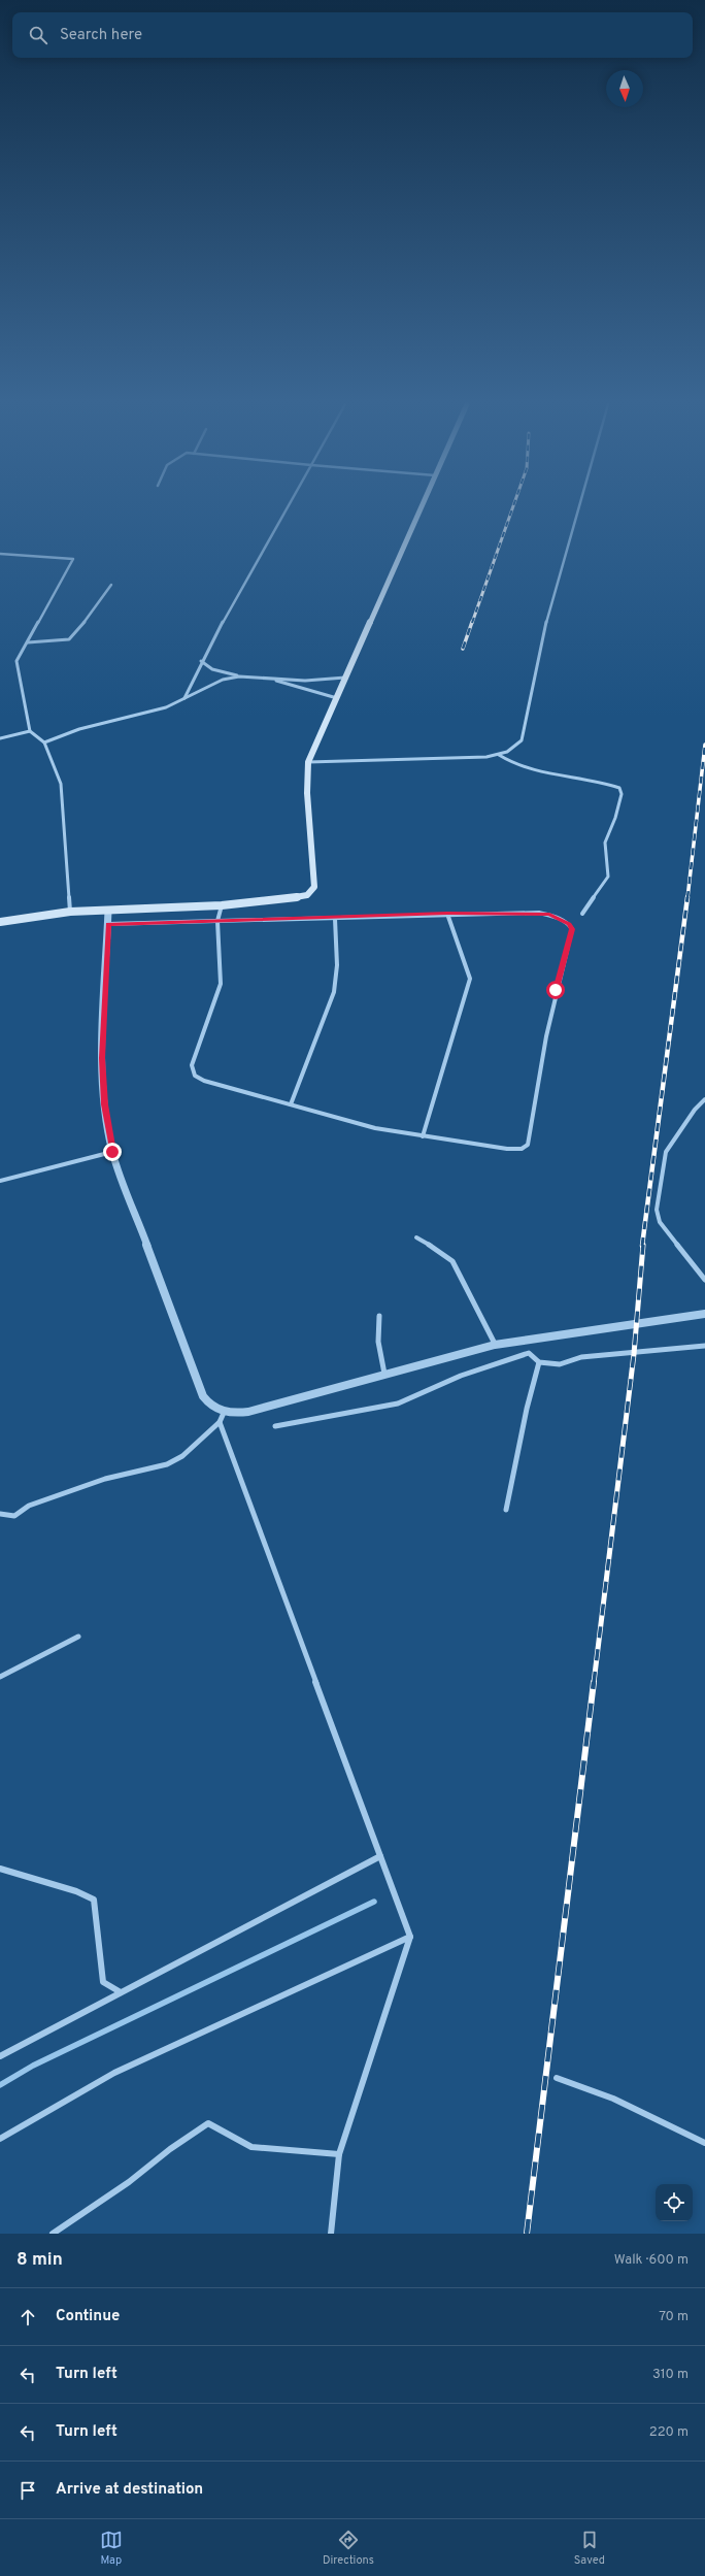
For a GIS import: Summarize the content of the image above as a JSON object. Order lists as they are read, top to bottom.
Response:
{
  "north": "bottom",
  "page": {
    "search": "Search here",
    "heading": ["8 min", "Walk · 600 m"],
    "list": [
      ["Continue", "70 m"],
      ["Turn left", "310 m"],
      ["Turn left", "220 m"],
      "Arrive at destination"
    ],
    "nav": ["Map", "Directions", "Saved"]
  }
}
